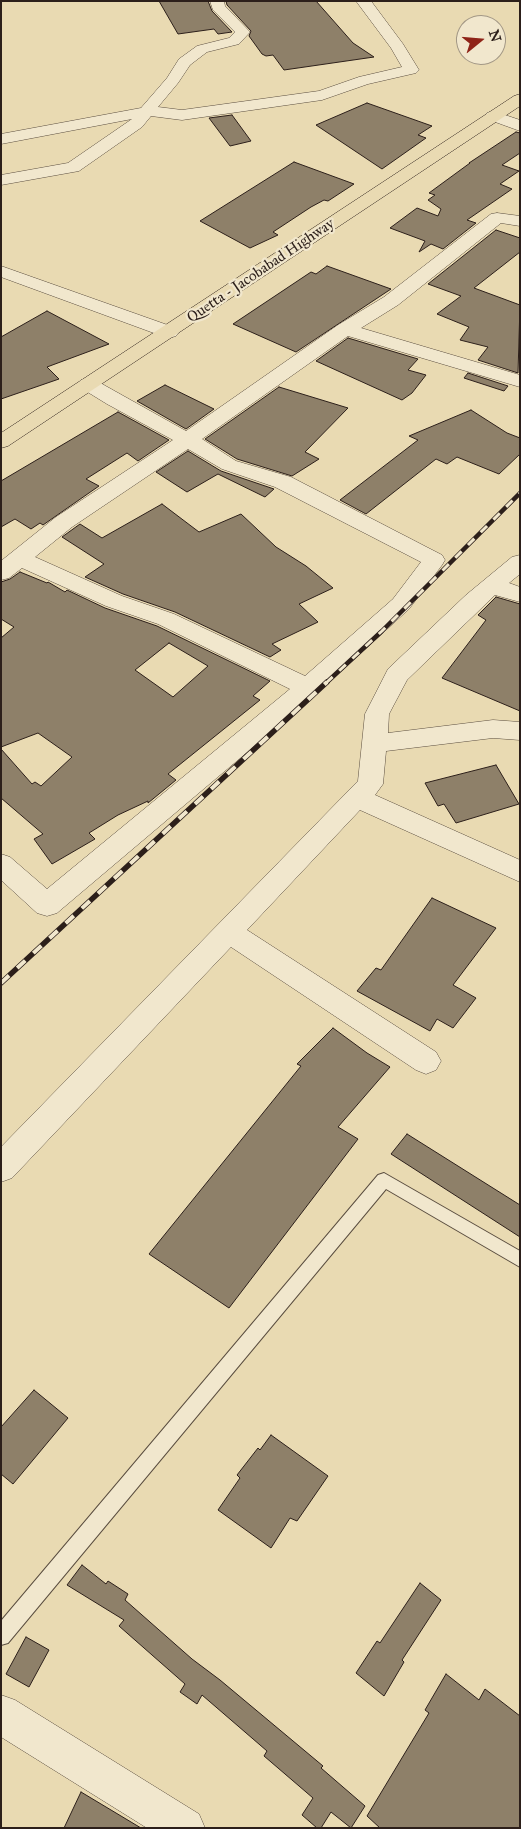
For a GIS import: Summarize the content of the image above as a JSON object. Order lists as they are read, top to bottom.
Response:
{
  "streets": {
    "highway": ["Quetta - Jacobabad Highway"]
  },
  "north": "right"
}
